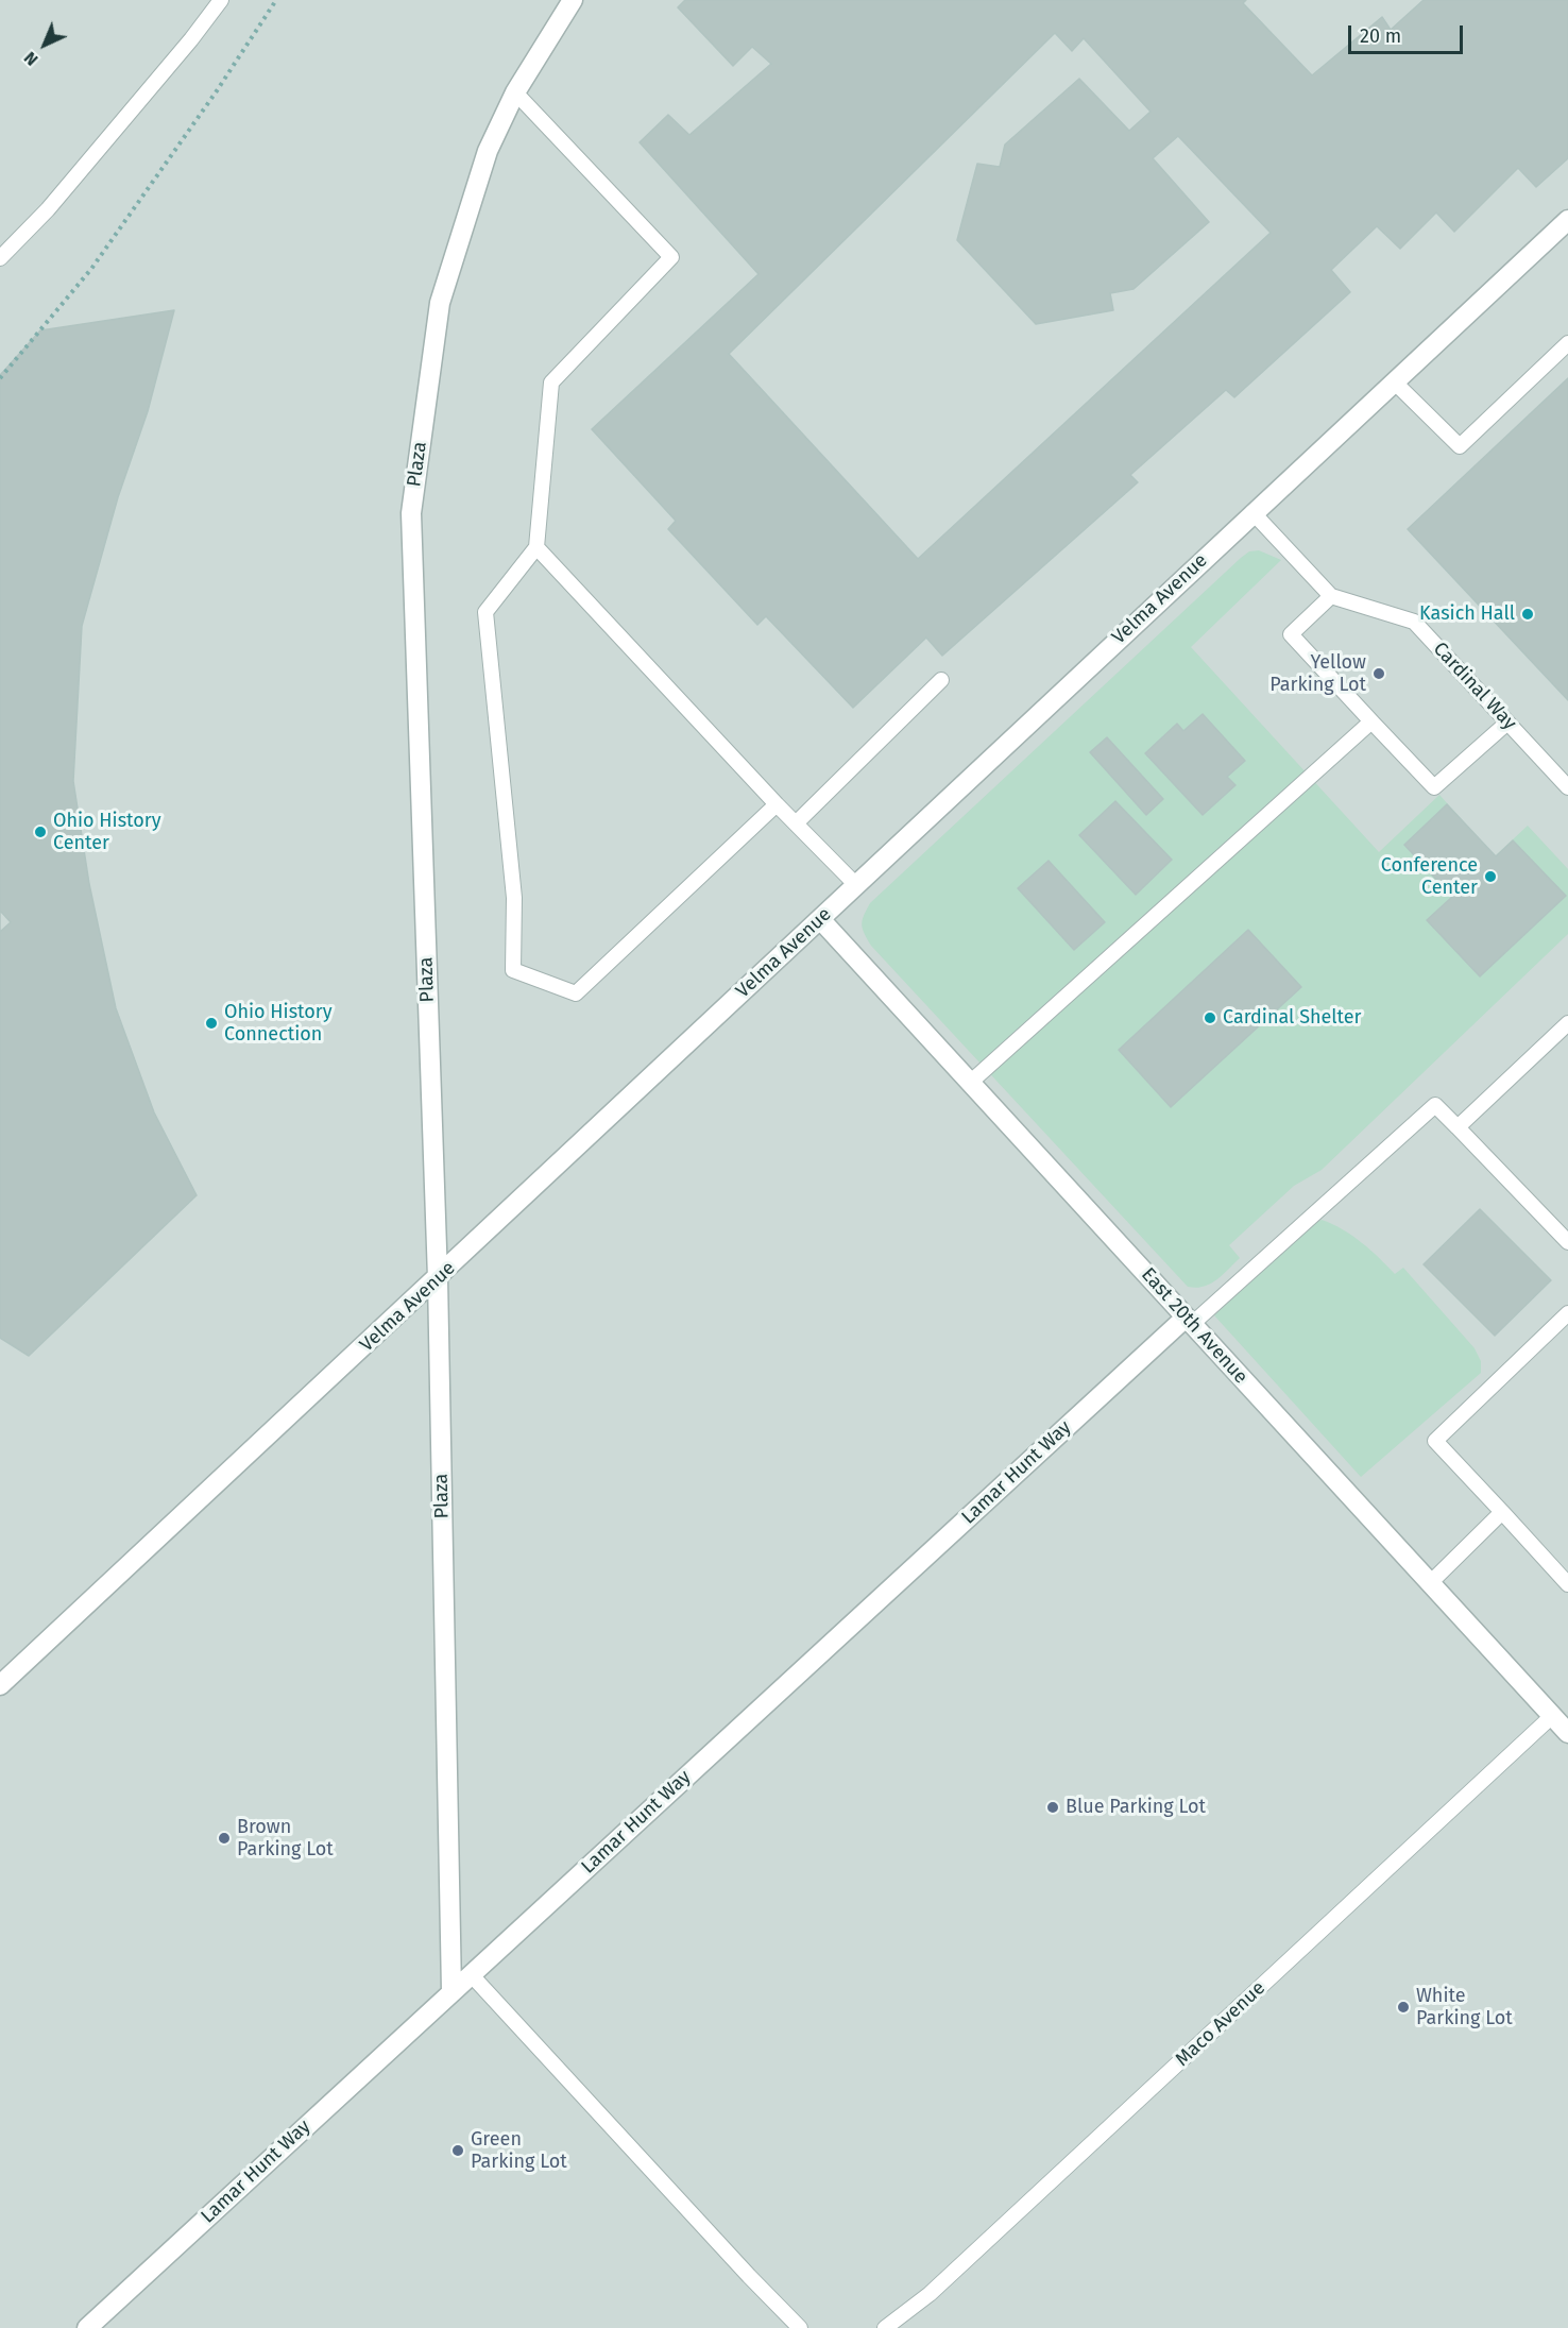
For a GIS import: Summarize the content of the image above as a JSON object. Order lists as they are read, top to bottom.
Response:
{
  "streets": {
    "street": [
      "Plaza",
      "Velma Avenue",
      "East 20th Avenue",
      "Lamar Hunt Way"
    ],
    "lane": ["Cardinal Way", "Maco Avenue"]
  },
  "crossings": [
    ["Plaza", "Velma Avenue"],
    ["Plaza", "Lamar Hunt Way"],
    ["Velma Avenue", "Cardinal Way"],
    ["Velma Avenue", "East 20th Avenue"],
    ["East 20th Avenue", "Lamar Hunt Way"],
    ["East 20th Avenue", "Maco Avenue"]
  ],
  "places": [
    "Kasich Hall",
    "Yellow Parking Lot",
    "Ohio History Center",
    "Conference Center",
    "Cardinal Shelter",
    "Ohio History Connection",
    "Blue Parking Lot",
    "Brown Parking Lot",
    "White Parking Lot",
    "Green Parking Lot"
  ],
  "scale_bar": "20 m",
  "north": "bottom left"
}
